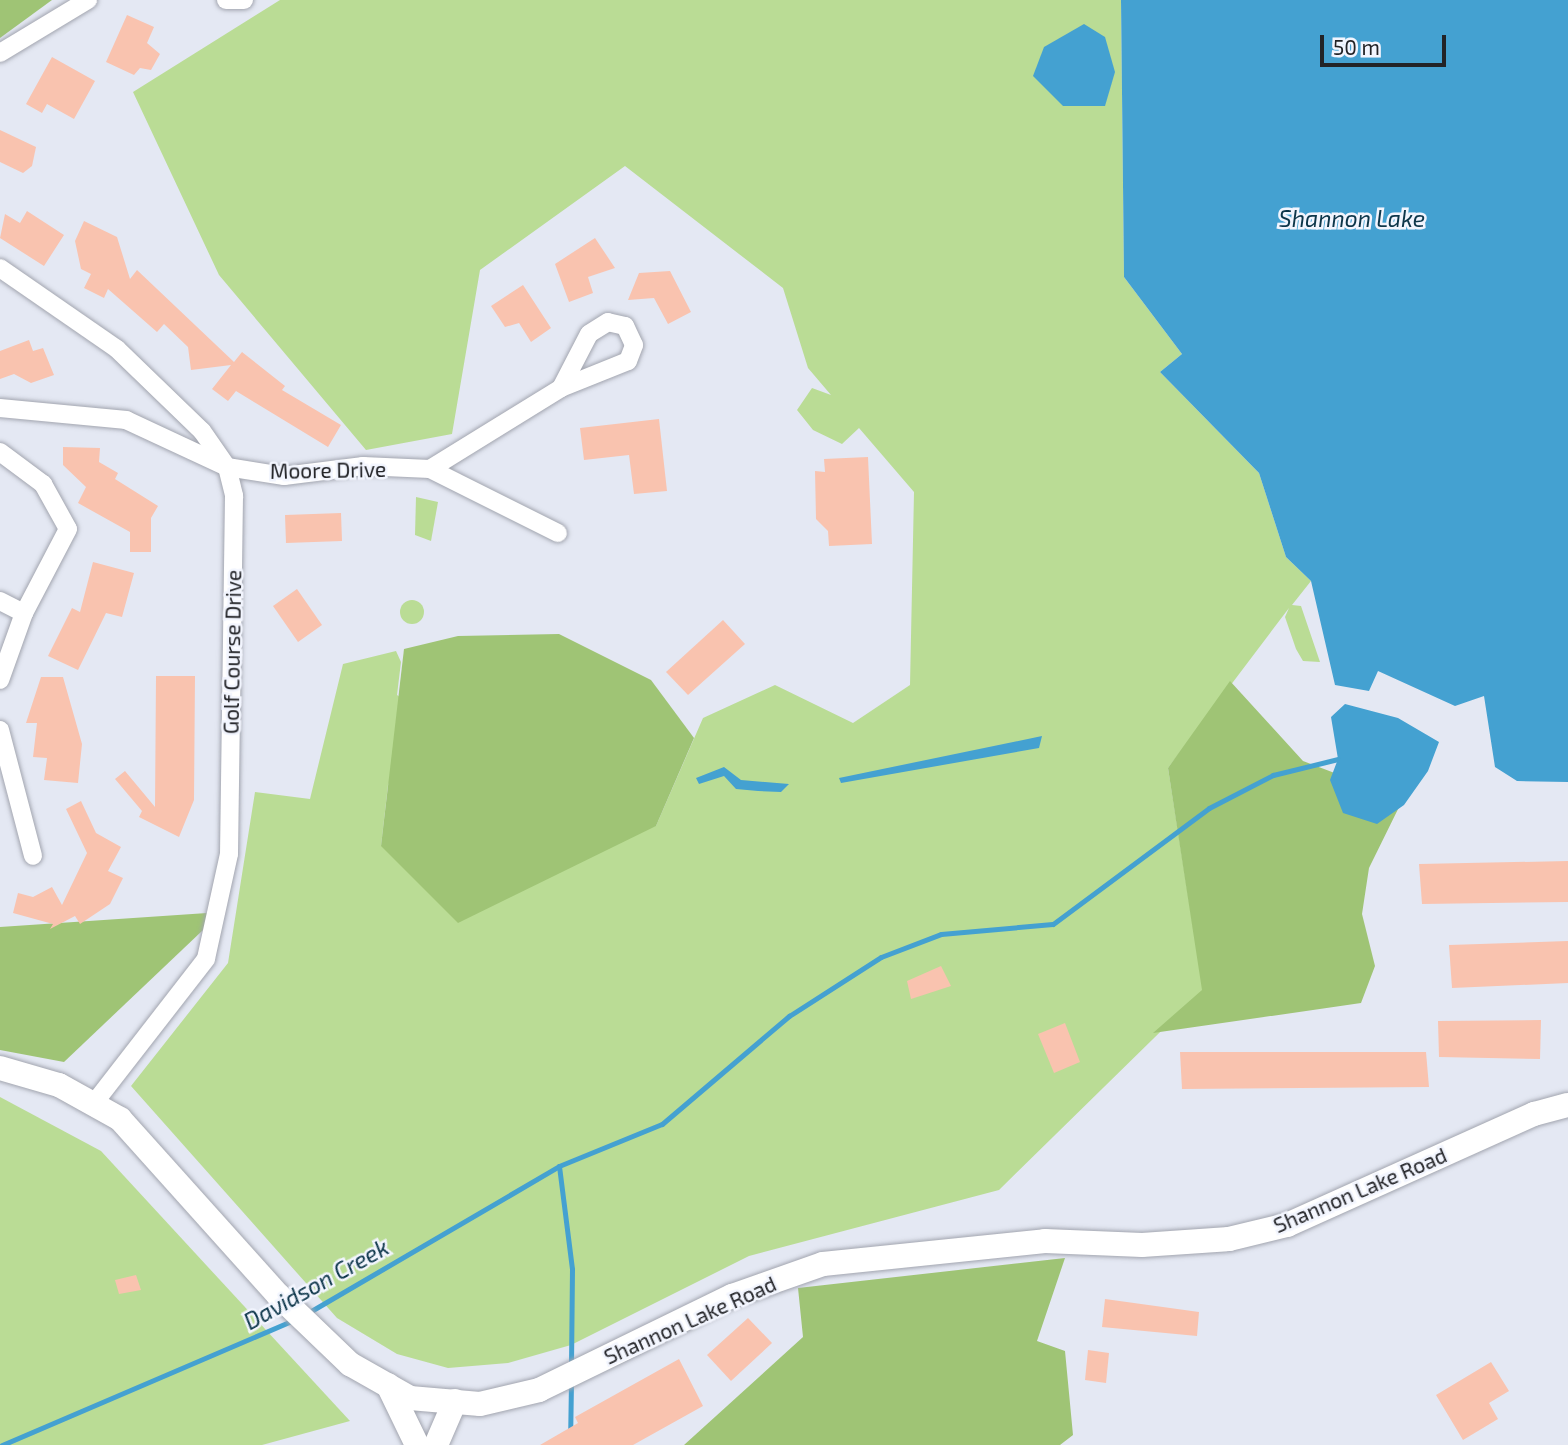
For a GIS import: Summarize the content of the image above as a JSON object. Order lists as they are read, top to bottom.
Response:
{
  "streets": {
    "main road": ["Shannon Lake Road"],
    "street": ["Moore Drive", "Golf Course Drive"]
  },
  "crossings": [
    ["Moore Drive", "Golf Course Drive"],
    ["Golf Course Drive", "Shannon Lake Road"]
  ],
  "water": ["Shannon Lake", "Davidson Creek"],
  "scale_bar": "50 m"
}
